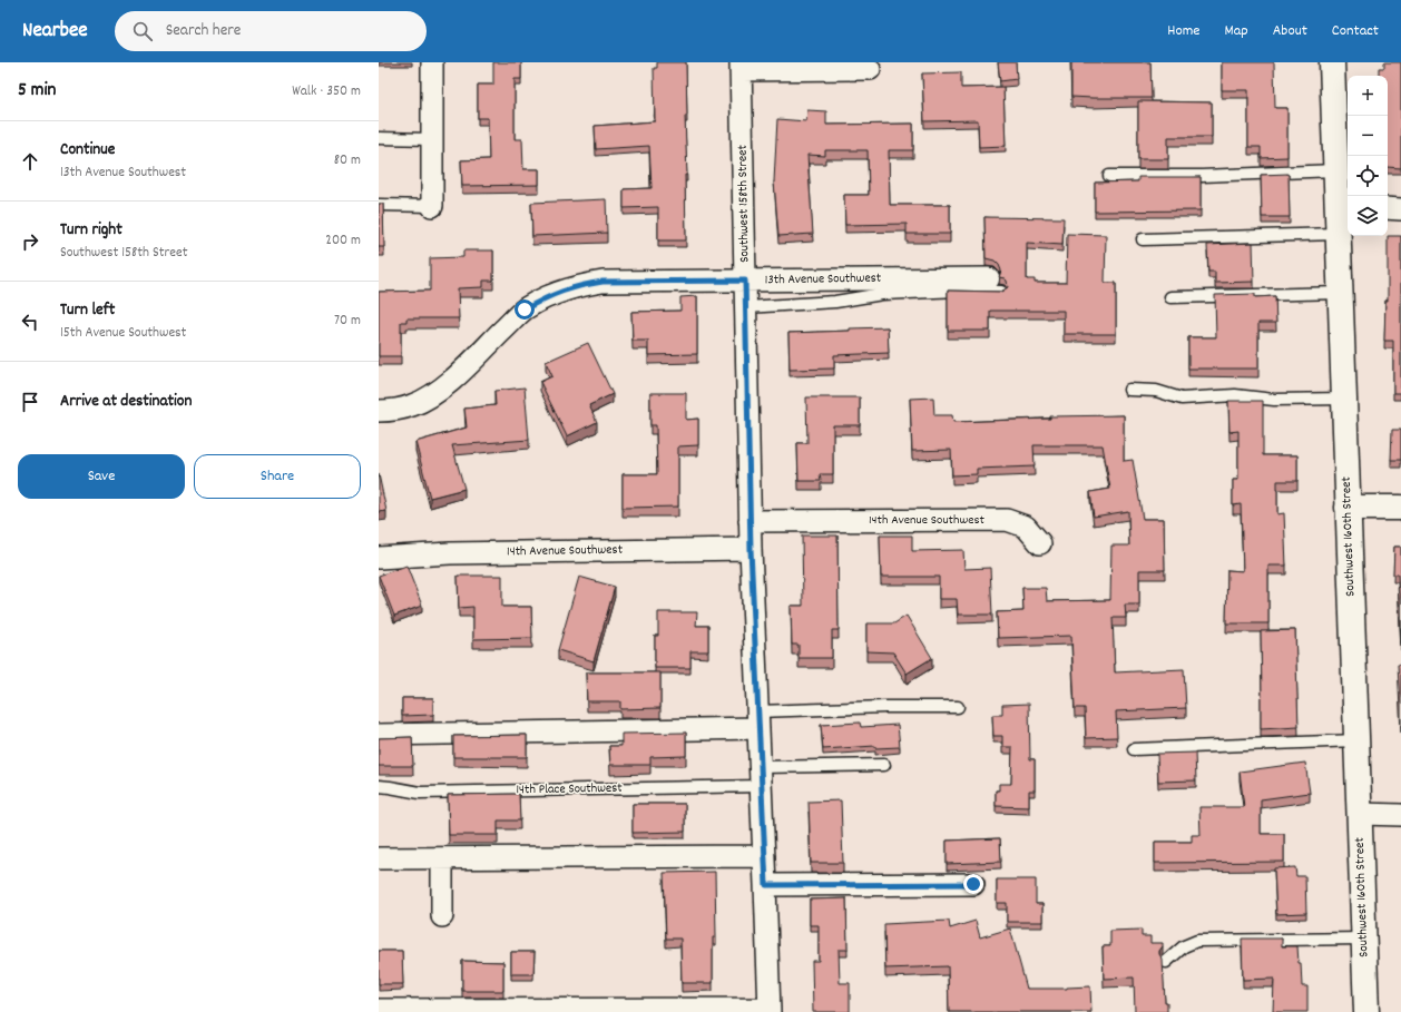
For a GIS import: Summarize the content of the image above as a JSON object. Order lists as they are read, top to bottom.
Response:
{
  "streets": {
    "street": [
      "Southwest 158th Street",
      "13th Avenue Southwest",
      "14th Avenue Southwest",
      "Southwest 160th Street"
    ],
    "lane": ["14th Place Southwest"]
  },
  "crossings": [
    ["Southwest 158th Street", "13th Avenue Southwest"],
    ["Southwest 158th Street", "14th Avenue Southwest"],
    ["Southwest 158th Street", "14th Place Southwest"]
  ],
  "page": {
    "header": "Nearbee",
    "search": "Search here",
    "nav": [
      "Home",
      "Map",
      "About",
      "Contact"
    ],
    "heading": ["5 min", "Walk · 350 m"],
    "map_buttons": ["+", "−"],
    "list": [
      ["Continue", "13th Avenue Southwest", "80 m"],
      ["Turn right", "Southwest 158th Street", "200 m"],
      ["Turn left", "15th Avenue Southwest", "70 m"],
      "Arrive at destination"
    ],
    "buttons": ["Save", "Share"]
  }
}
